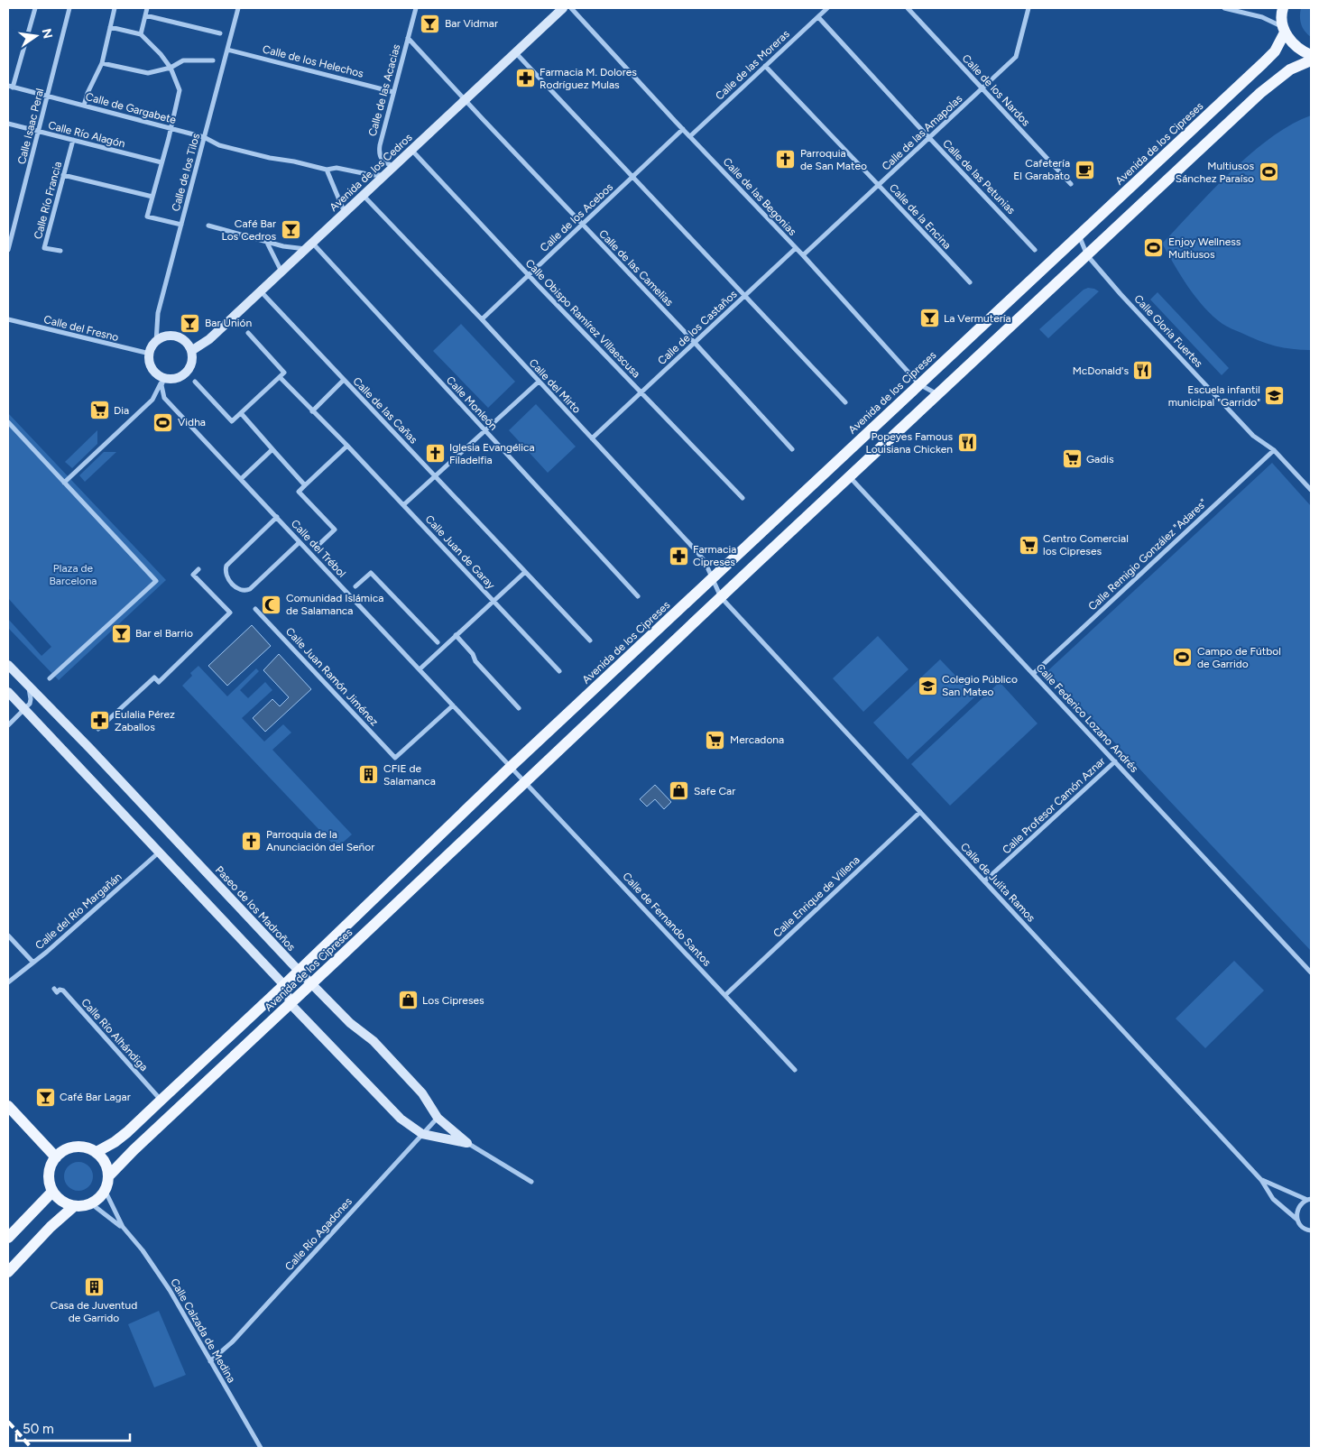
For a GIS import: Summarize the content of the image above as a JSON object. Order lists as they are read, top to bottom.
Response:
{
  "streets": {
    "main road": ["Avenida de los Cipreses", "Avenida de los Cedros", "Paseo de los Madroños"],
    "street": [
      "Calle de los Helechos",
      "Calle de las Moreras",
      "Calle de las Acacias",
      "Calle de los Nardos",
      "Calle de Gargabete",
      "Calle Isaac Peral",
      "Calle de las Amapolas",
      "Calle Río Alagón",
      "Calle de los Tilos",
      "Calle de las Petunias",
      "Calle de las Begonias",
      "Calle Río Francia",
      "Calle de la Encina",
      "Calle de los Acebos",
      "Calle de las Camelias",
      "Calle Obispo Ramírez Villaescusa",
      "Calle de los Castaños",
      "Calle del Fresno",
      "Calle Gloria Fuertes",
      "Calle del Mirto",
      "Calle Monleón",
      "Calle de las Cañas",
      "Calle del Trébol",
      "Calle Juan de Garay",
      "Calle Remigio González \"Adares\"",
      "Calle Juan Ramón Jiménez",
      "Calle Federico Lozano Andrés",
      "Calle Profesor Camón Aznar",
      "Calle de Julita Ramos",
      "Calle Enrique de Villena",
      "Calle del Río Margañán",
      "Calle de Fernando Santos",
      "Calle Río Alhándiga",
      "Calle Río Agadones",
      "Calle Calzada de Medina"
    ]
  },
  "crossings": [
    ["Calle de los Helechos", "Calle de las Acacias"],
    ["Calle de los Helechos", "Calle de los Tilos"],
    ["Calle de las Moreras", "Calle de las Petunias"],
    ["Calle de las Moreras", "Calle de las Begonias"],
    ["Calle de las Moreras", "Calle de la Encina"],
    ["Calle de las Acacias", "Avenida de los Cedros"],
    ["Calle de las Acacias", "Calle de las Camelias"],
    ["Calle de los Nardos", "Calle de las Amapolas"],
    ["Calle de Gargabete", "Calle Isaac Peral"],
    ["Calle de Gargabete", "Calle de los Tilos"],
    ["Calle de Gargabete", "Avenida de los Cedros"],
    ["Calle Isaac Peral", "Calle Río Alagón"],
    ["Calle de las Amapolas", "Calle de las Petunias"],
    ["Calle de las Amapolas", "Calle de las Begonias"],
    ["Calle de las Amapolas", "Calle de la Encina"],
    ["Calle Río Alagón", "Calle Río Francia"],
    ["Avenida de los Cipreses", "Calle de las Begonias"],
    ["Avenida de los Cipreses", "Calle Gloria Fuertes"],
    ["Avenida de los Cipreses", "Calle del Mirto"],
    ["Avenida de los Cipreses", "Calle del Trébol"],
    ["Avenida de los Cipreses", "Calle Federico Lozano Andrés"],
    ["Avenida de los Cipreses", "Calle de Julita Ramos"],
    ["Avenida de los Cipreses", "Paseo de los Madroños"],
    ["Avenida de los Cipreses", "Calle de Fernando Santos"],
    ["Avenida de los Cipreses", "Calle Río Alhándiga"],
    ["Avenida de los Cipreses", "Calle Calzada de Medina"],
    ["Calle de los Tilos", "Avenida de los Cedros"],
    ["Calle de los Tilos", "Calle del Fresno"],
    ["Calle de los Tilos", "Calle del Trébol"],
    ["Avenida de los Cedros", "Calle de las Camelias"],
    ["Avenida de los Cedros", "Calle Obispo Ramírez Villaescusa"],
    ["Avenida de los Cedros", "Calle del Fresno"],
    ["Avenida de los Cedros", "Calle del Mirto"],
    ["Avenida de los Cedros", "Calle Monleón"],
    ["Avenida de los Cedros", "Calle de las Cañas"],
    ["Avenida de los Cedros", "Calle del Trébol"],
    ["Calle de las Begonias", "Calle de los Acebos"],
    ["Calle de las Begonias", "Calle de los Castaños"],
    ["Calle de los Acebos", "Calle de las Camelias"],
    ["Calle de los Acebos", "Calle Obispo Ramírez Villaescusa"],
    ["Calle de los Acebos", "Calle del Mirto"],
    ["Calle de las Camelias", "Calle de los Castaños"],
    ["Calle Obispo Ramírez Villaescusa", "Calle de los Castaños"],
    ["Calle de los Castaños", "Calle del Mirto"],
    ["Calle del Fresno", "Calle del Trébol"],
    ["Calle Gloria Fuertes", "Calle Remigio González \"Adares\""],
    ["Calle del Mirto", "Calle de Julita Ramos"],
    ["Calle del Trébol", "Calle Juan Ramón Jiménez"],
    ["Calle Remigio González \"Adares\"", "Calle Federico Lozano Andrés"],
    ["Calle Federico Lozano Andrés", "Calle Profesor Camón Aznar"],
    ["Calle Profesor Camón Aznar", "Calle de Julita Ramos"],
    ["Calle de Julita Ramos", "Calle Enrique de Villena"],
    ["Calle Enrique de Villena", "Calle de Fernando Santos"],
    ["Paseo de los Madroños", "Calle del Río Margañán"],
    ["Paseo de los Madroños", "Calle Río Agadones"],
    ["Calle Río Agadones", "Calle Calzada de Medina"]
  ],
  "parks": ["Plaza de Barcelona"],
  "places": {
    "bar": [
      "Bar Vidmar",
      "Café Bar Los Cedros",
      "La Vermutería",
      "Bar Unión",
      "Bar el Barrio",
      "Café Bar Lagar"
    ],
    "pharmacy": ["Farmacia M. Dolores Rodríguez Mulas", "Farmacia Cipreses", "Eulalia Pérez Zaballos"],
    "church": ["Parroquia de San Mateo", "Iglesia Evangélica Filadelfia", "Parroquia de la Anunciación del Señor"],
    "cafe": ["Cafetería El Garabato"],
    "sports": [
      "Multiusos Sánchez Paraíso",
      "Enjoy Wellness Multiusos",
      "Vidha",
      "Campo de Fútbol de Garrido"
    ],
    "restaurant": ["McDonald's", "Popeyes Famous Louisiana Chicken"],
    "school or university": ["Escuela infantil municipal \"Garrido\"", "Colegio Público San Mateo"],
    "supermarket": [
      "Dia",
      "Gadis",
      "Centro Comercial los Cipreses",
      "Mercadona"
    ],
    "mosque": ["Comunidad Islámica de Salamanca"],
    "building": ["CFIE de Salamanca", "Casa de Juventud de Garrido"],
    "shop": ["Safe Car", "Los Cipreses"]
  },
  "scale_bar": "50 m",
  "north": "right"
}
